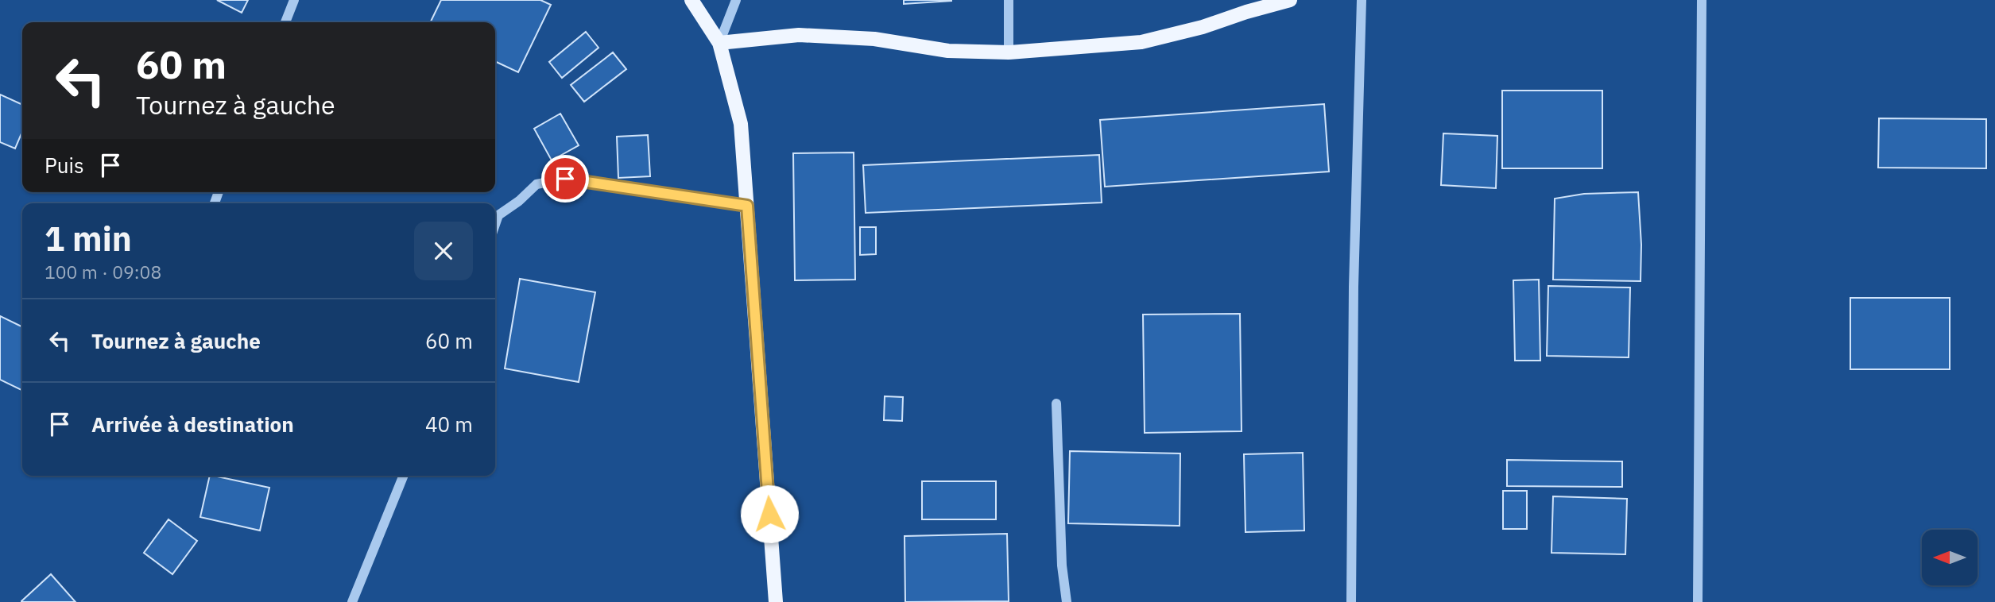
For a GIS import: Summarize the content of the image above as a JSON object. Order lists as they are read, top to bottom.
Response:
{
  "north": "left",
  "page": {
    "turn": ["60 m", "Tournez à gauche"],
    "then": "Puis",
    "heading": ["1 min", "100 m · 09:08"],
    "list": [
      {
        "name": "Tournez à gauche",
        "value": "60 m"
      },
      {
        "name": "Arrivée à destination",
        "value": "40 m"
      }
    ]
  }
}
